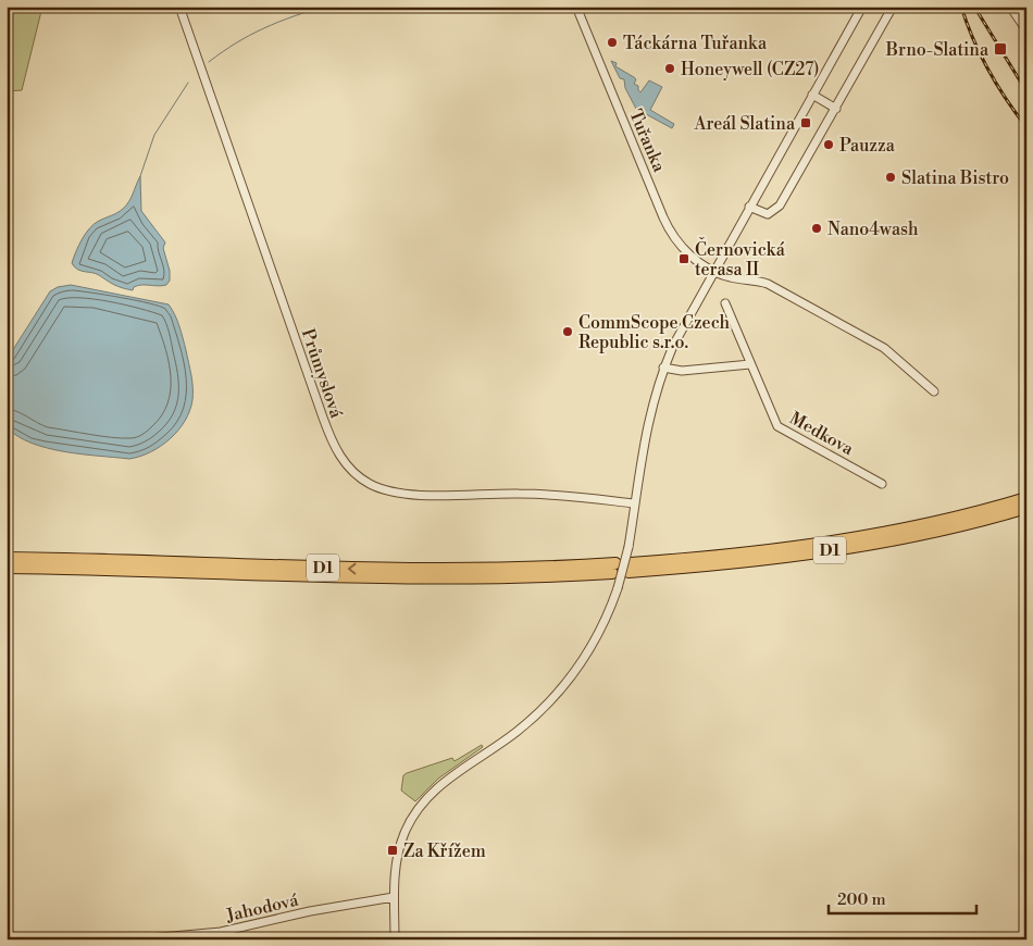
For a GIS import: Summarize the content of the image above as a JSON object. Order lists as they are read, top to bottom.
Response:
{
  "streets": {
    "highway": ["D1"],
    "street": [
      "Tuřanka",
      "Průmyslová",
      "Medkova",
      "Jahodová"
    ]
  },
  "places": {
    "other": [
      "Táckárna Tuřanka",
      "Honeywell (CZ27)",
      "Pauzza",
      "Slatina Bistro",
      "Nano4wash",
      "CommScope Czech Republic s.r.o."
    ],
    "transit": [
      "Brno-Slatina",
      "Areál Slatina",
      "Černovická terasa II",
      "Za Křížem"
    ]
  },
  "scale_bar": "200 m"
}
